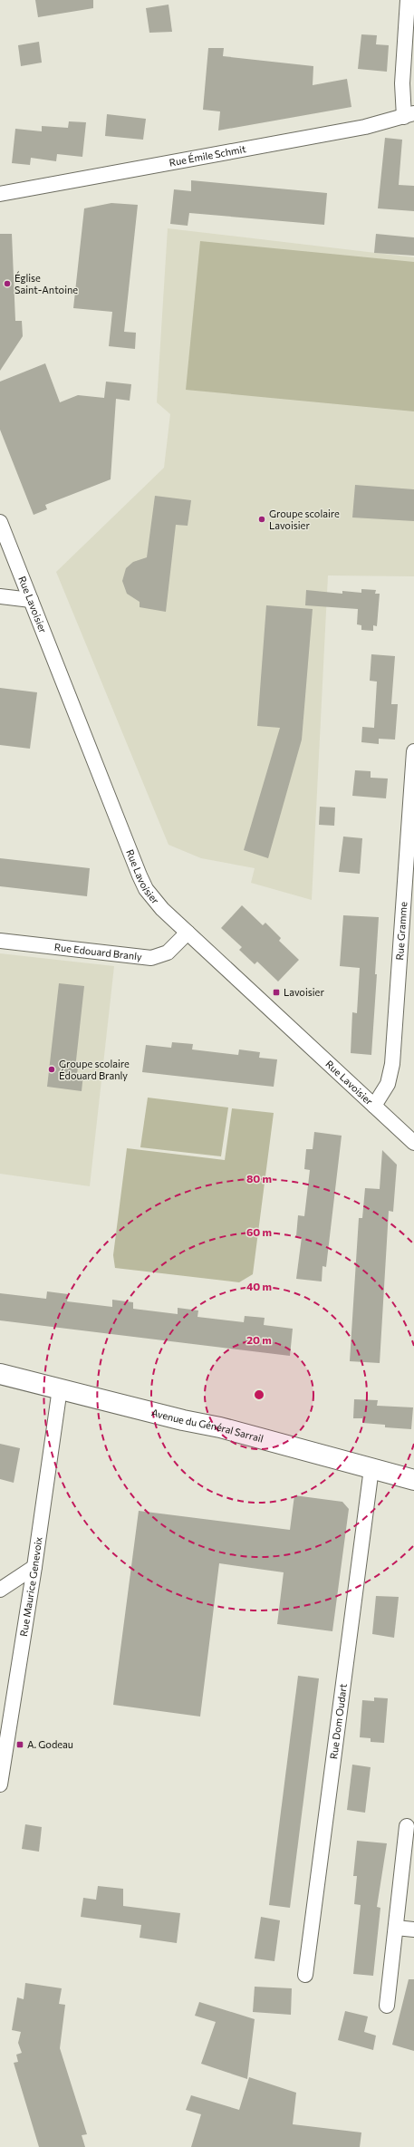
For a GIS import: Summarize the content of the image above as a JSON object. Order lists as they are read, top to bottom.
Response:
{
  "streets": {
    "main road": ["Avenue du Général Sarrail"],
    "street": [
      "Rue Émile Schmit",
      "Rue Lavoisier",
      "Rue Gramme",
      "Rue Edouard Branly",
      "Rue Maurice Genevoix",
      "Rue Dom Oudart"
    ]
  },
  "crossings": [
    ["Rue Lavoisier", "Rue Gramme"],
    ["Rue Lavoisier", "Rue Edouard Branly"],
    ["Avenue du Général Sarrail", "Rue Maurice Genevoix"],
    ["Avenue du Général Sarrail", "Rue Dom Oudart"]
  ],
  "places": {
    "other": ["Église Saint-Antoine", "Groupe scolaire Lavoisier", "Groupe scolaire Édouard Branly"],
    "transit": ["Lavoisier", "A. Godeau"]
  },
  "rings": [
    "80 m",
    "60 m",
    "40 m",
    "20 m"
  ]
}
